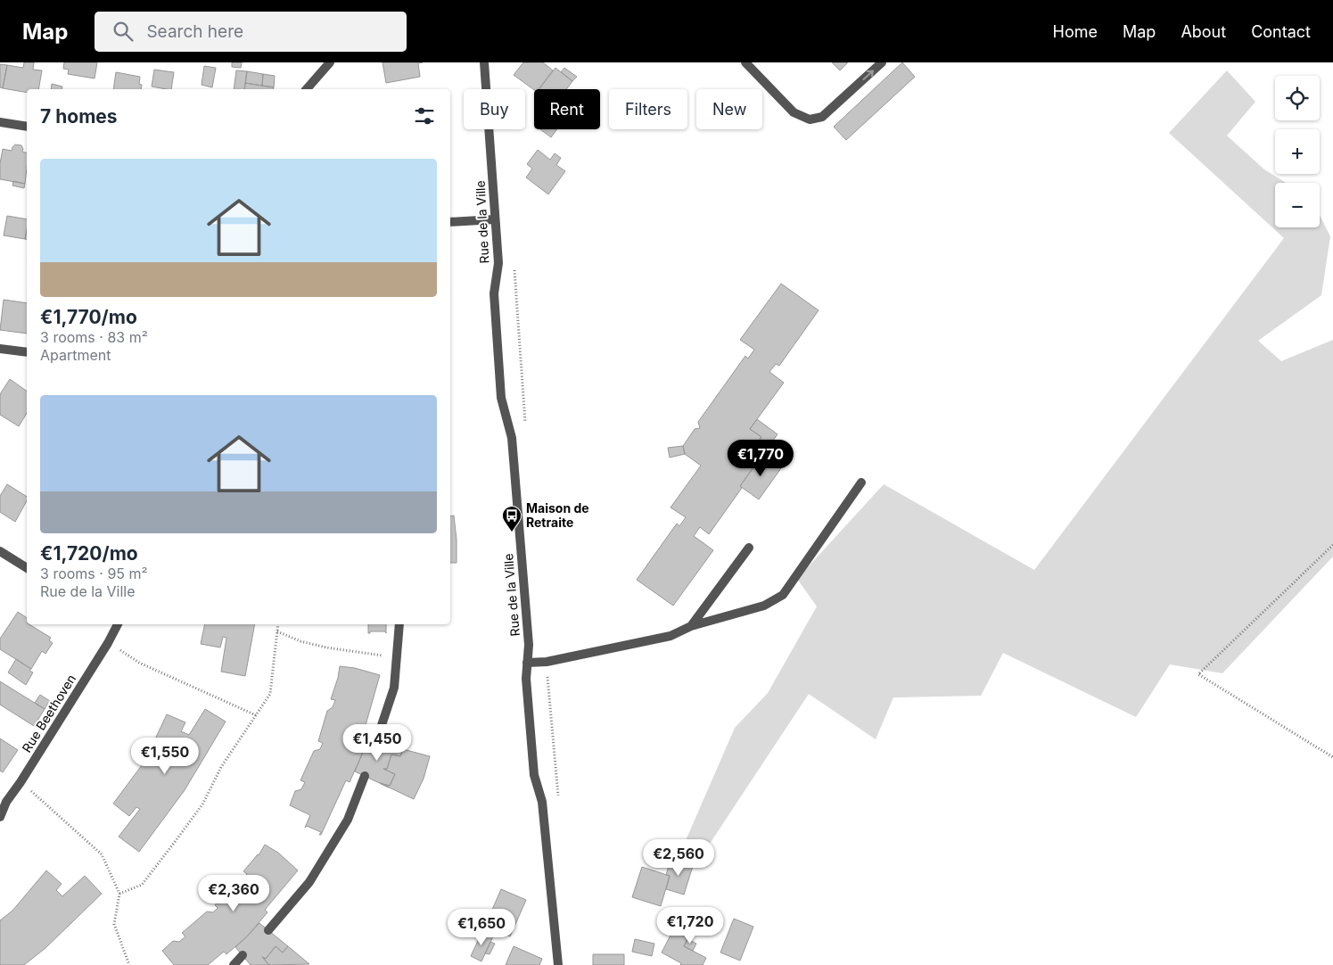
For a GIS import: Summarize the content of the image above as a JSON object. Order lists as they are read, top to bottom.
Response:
{
  "streets": {
    "street": ["Rue de la Ville", "Rue Beethoven"]
  },
  "places": {
    "bus stop": ["Maison de Retraite"]
  },
  "page": {
    "header": "Map",
    "search": "Search here",
    "nav": [
      "Home",
      "Map",
      "About",
      "Contact"
    ],
    "map_buttons": ["+", "−"],
    "chip": [
      "Buy",
      "Rent",
      "Filters",
      "New"
    ],
    "heading": "7 homes",
    "list": [
      {
        "name": "€1,770/mo",
        "note": "3 rooms · 83 m² · Apartment"
      },
      {
        "name": "€1,720/mo",
        "note": "3 rooms · 95 m² · Rue de la Ville"
      }
    ],
    "price": [
      "€1,770",
      "€1,450",
      "€1,550",
      "€2,560",
      "€2,360",
      "€1,720",
      "€1,650"
    ]
  }
}
